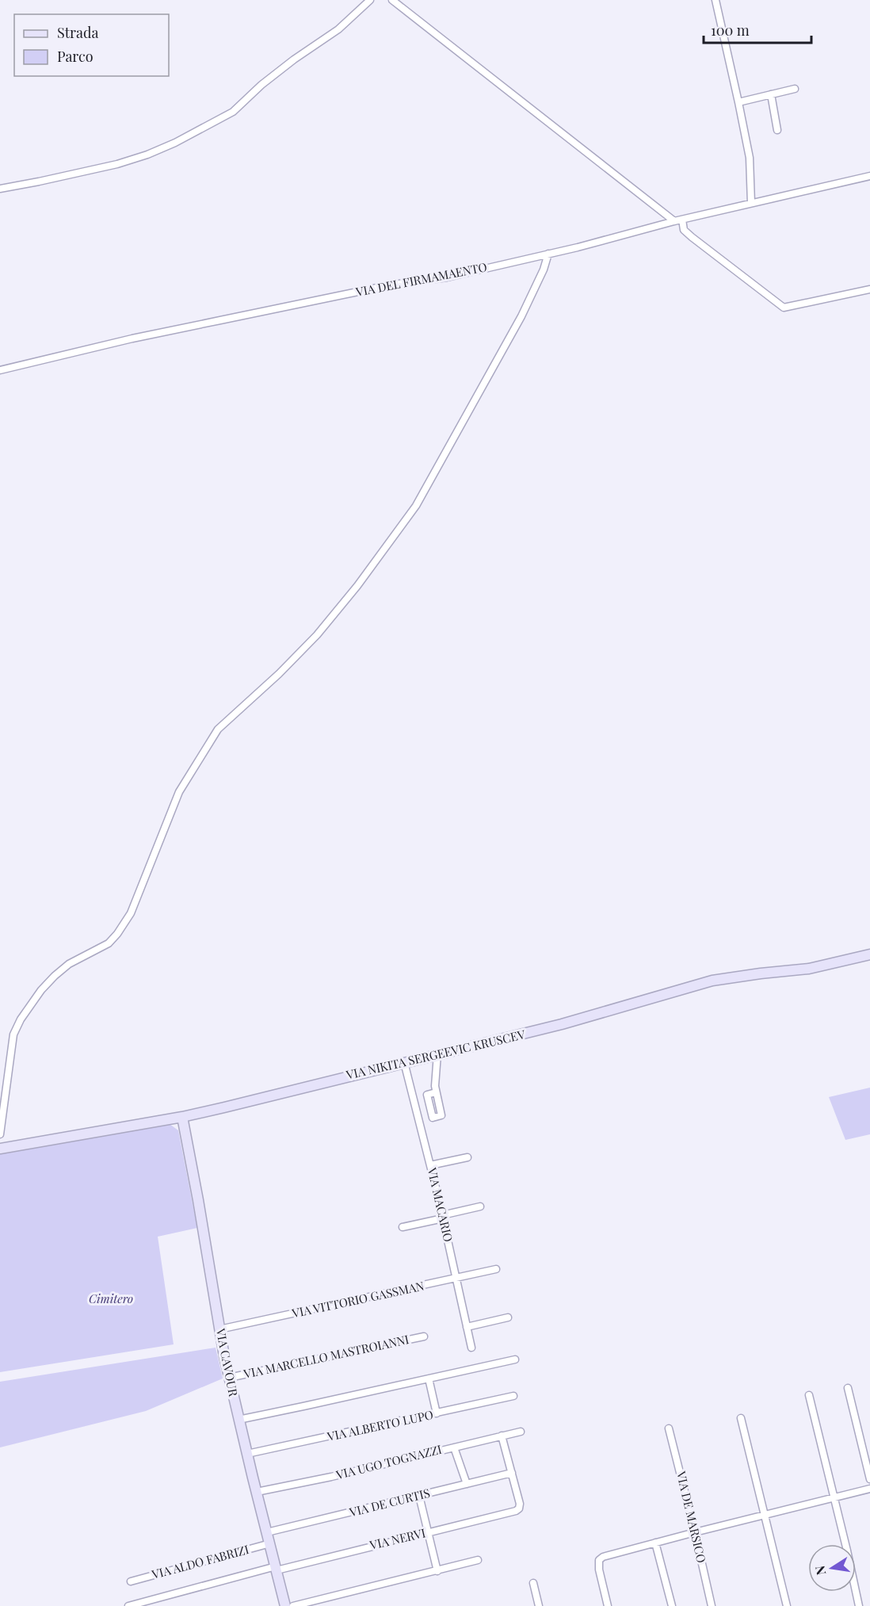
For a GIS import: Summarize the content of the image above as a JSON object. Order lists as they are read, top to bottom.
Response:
{
  "streets": {
    "main road": ["VIA NIKITA SERGEEVIC KRUSCEV", "VIA CAVOUR"],
    "street": [
      "VIA DEL FIRMAMAENTO",
      "VIA MACARIO",
      "VIA VITTORIO GASSMAN",
      "VIA MARCELLO MASTROIANNI",
      "VIA ALBERTO LUPO",
      "VIA UGO TOGNAZZI",
      "VIA DE CURTIS",
      "VIA DE MARSICO",
      "VIA NERVI",
      "VIA ALDO FABRIZI"
    ]
  },
  "crossings": [
    ["VIA NIKITA SERGEEVIC KRUSCEV", "VIA MACARIO"],
    ["VIA NIKITA SERGEEVIC KRUSCEV", "VIA CAVOUR"],
    ["VIA MACARIO", "VIA VITTORIO GASSMAN"],
    ["VIA VITTORIO GASSMAN", "VIA CAVOUR"],
    ["VIA MARCELLO MASTROIANNI", "VIA CAVOUR"],
    ["VIA CAVOUR", "VIA ALBERTO LUPO"],
    ["VIA CAVOUR", "VIA UGO TOGNAZZI"],
    ["VIA CAVOUR", "VIA DE CURTIS"],
    ["VIA CAVOUR", "VIA NERVI"],
    ["VIA CAVOUR", "VIA ALDO FABRIZI"],
    ["VIA DE CURTIS", "VIA NERVI"]
  ],
  "parks": ["Cimitero"],
  "legend": ["Strada", "Parco"],
  "scale_bar": "100 m",
  "north": "left"
}
